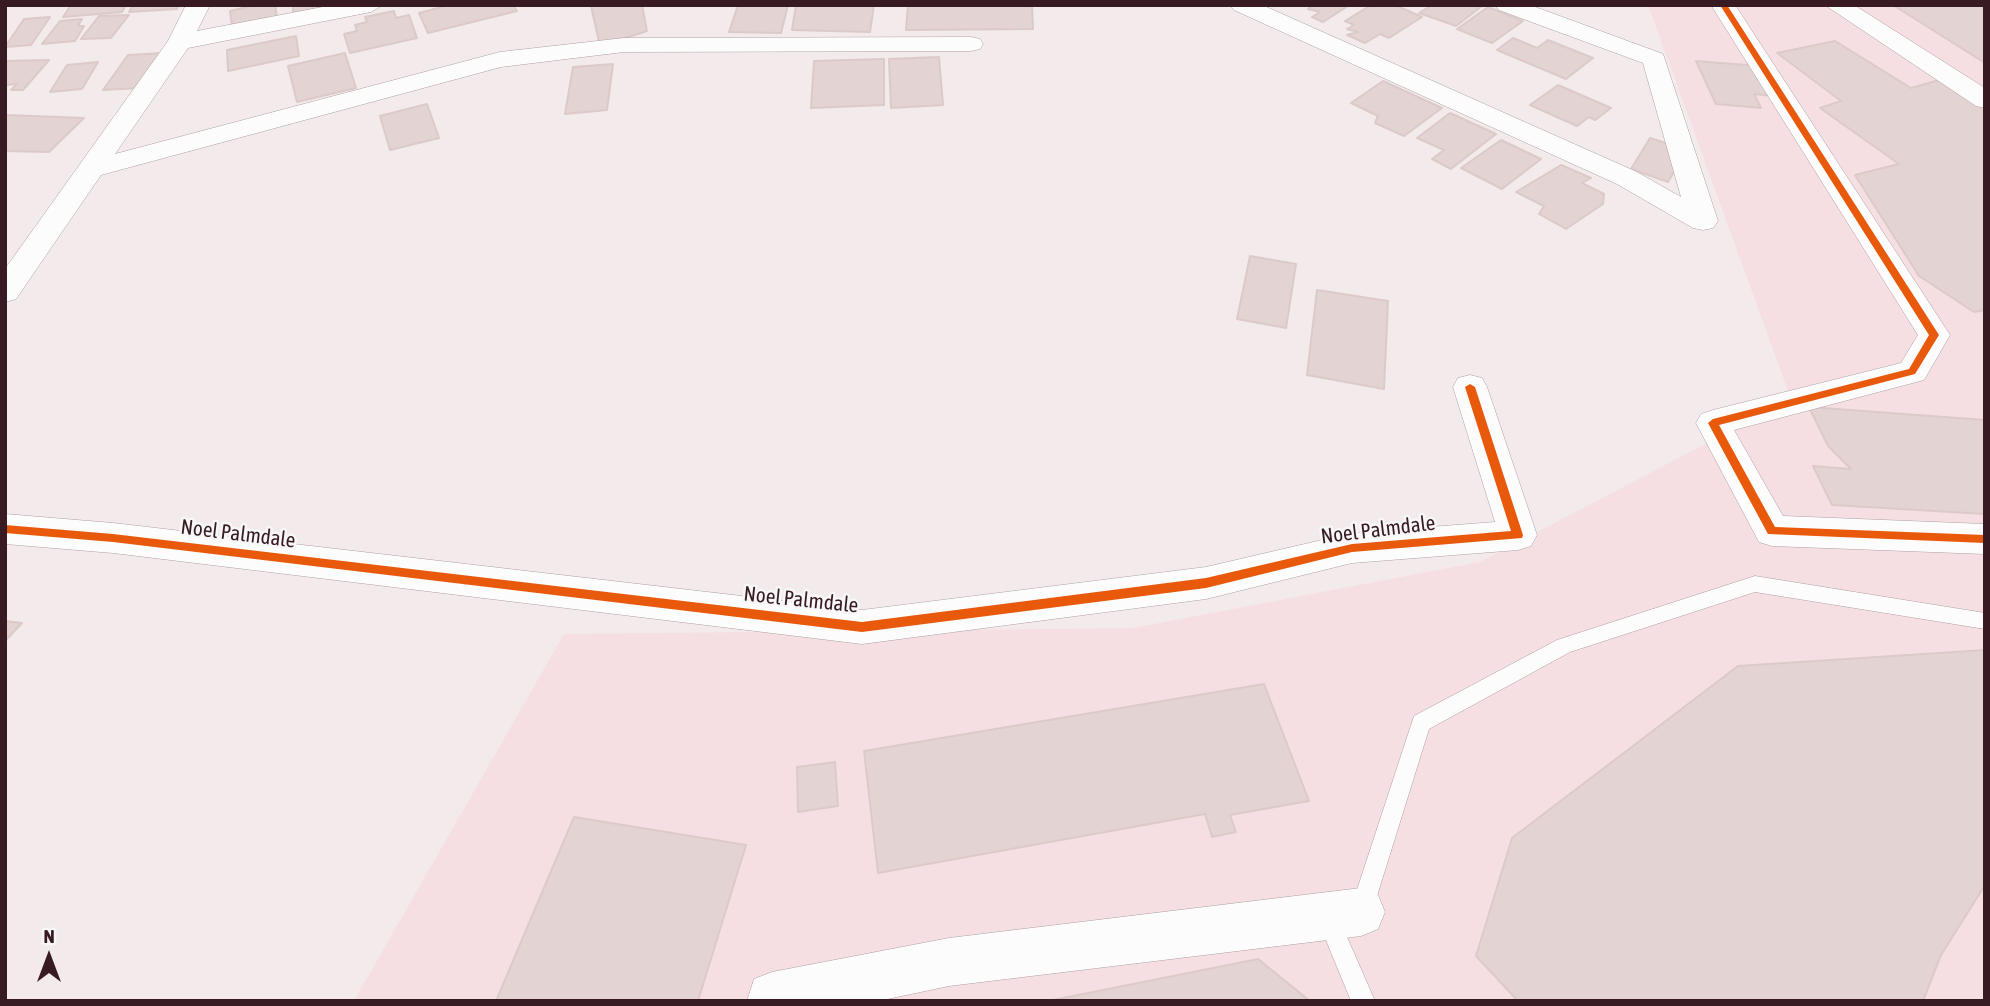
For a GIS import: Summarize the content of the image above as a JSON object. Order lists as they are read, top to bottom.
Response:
{
  "streets": {
    "street": ["Noel Palmdale"]
  },
  "north": "top"
}
